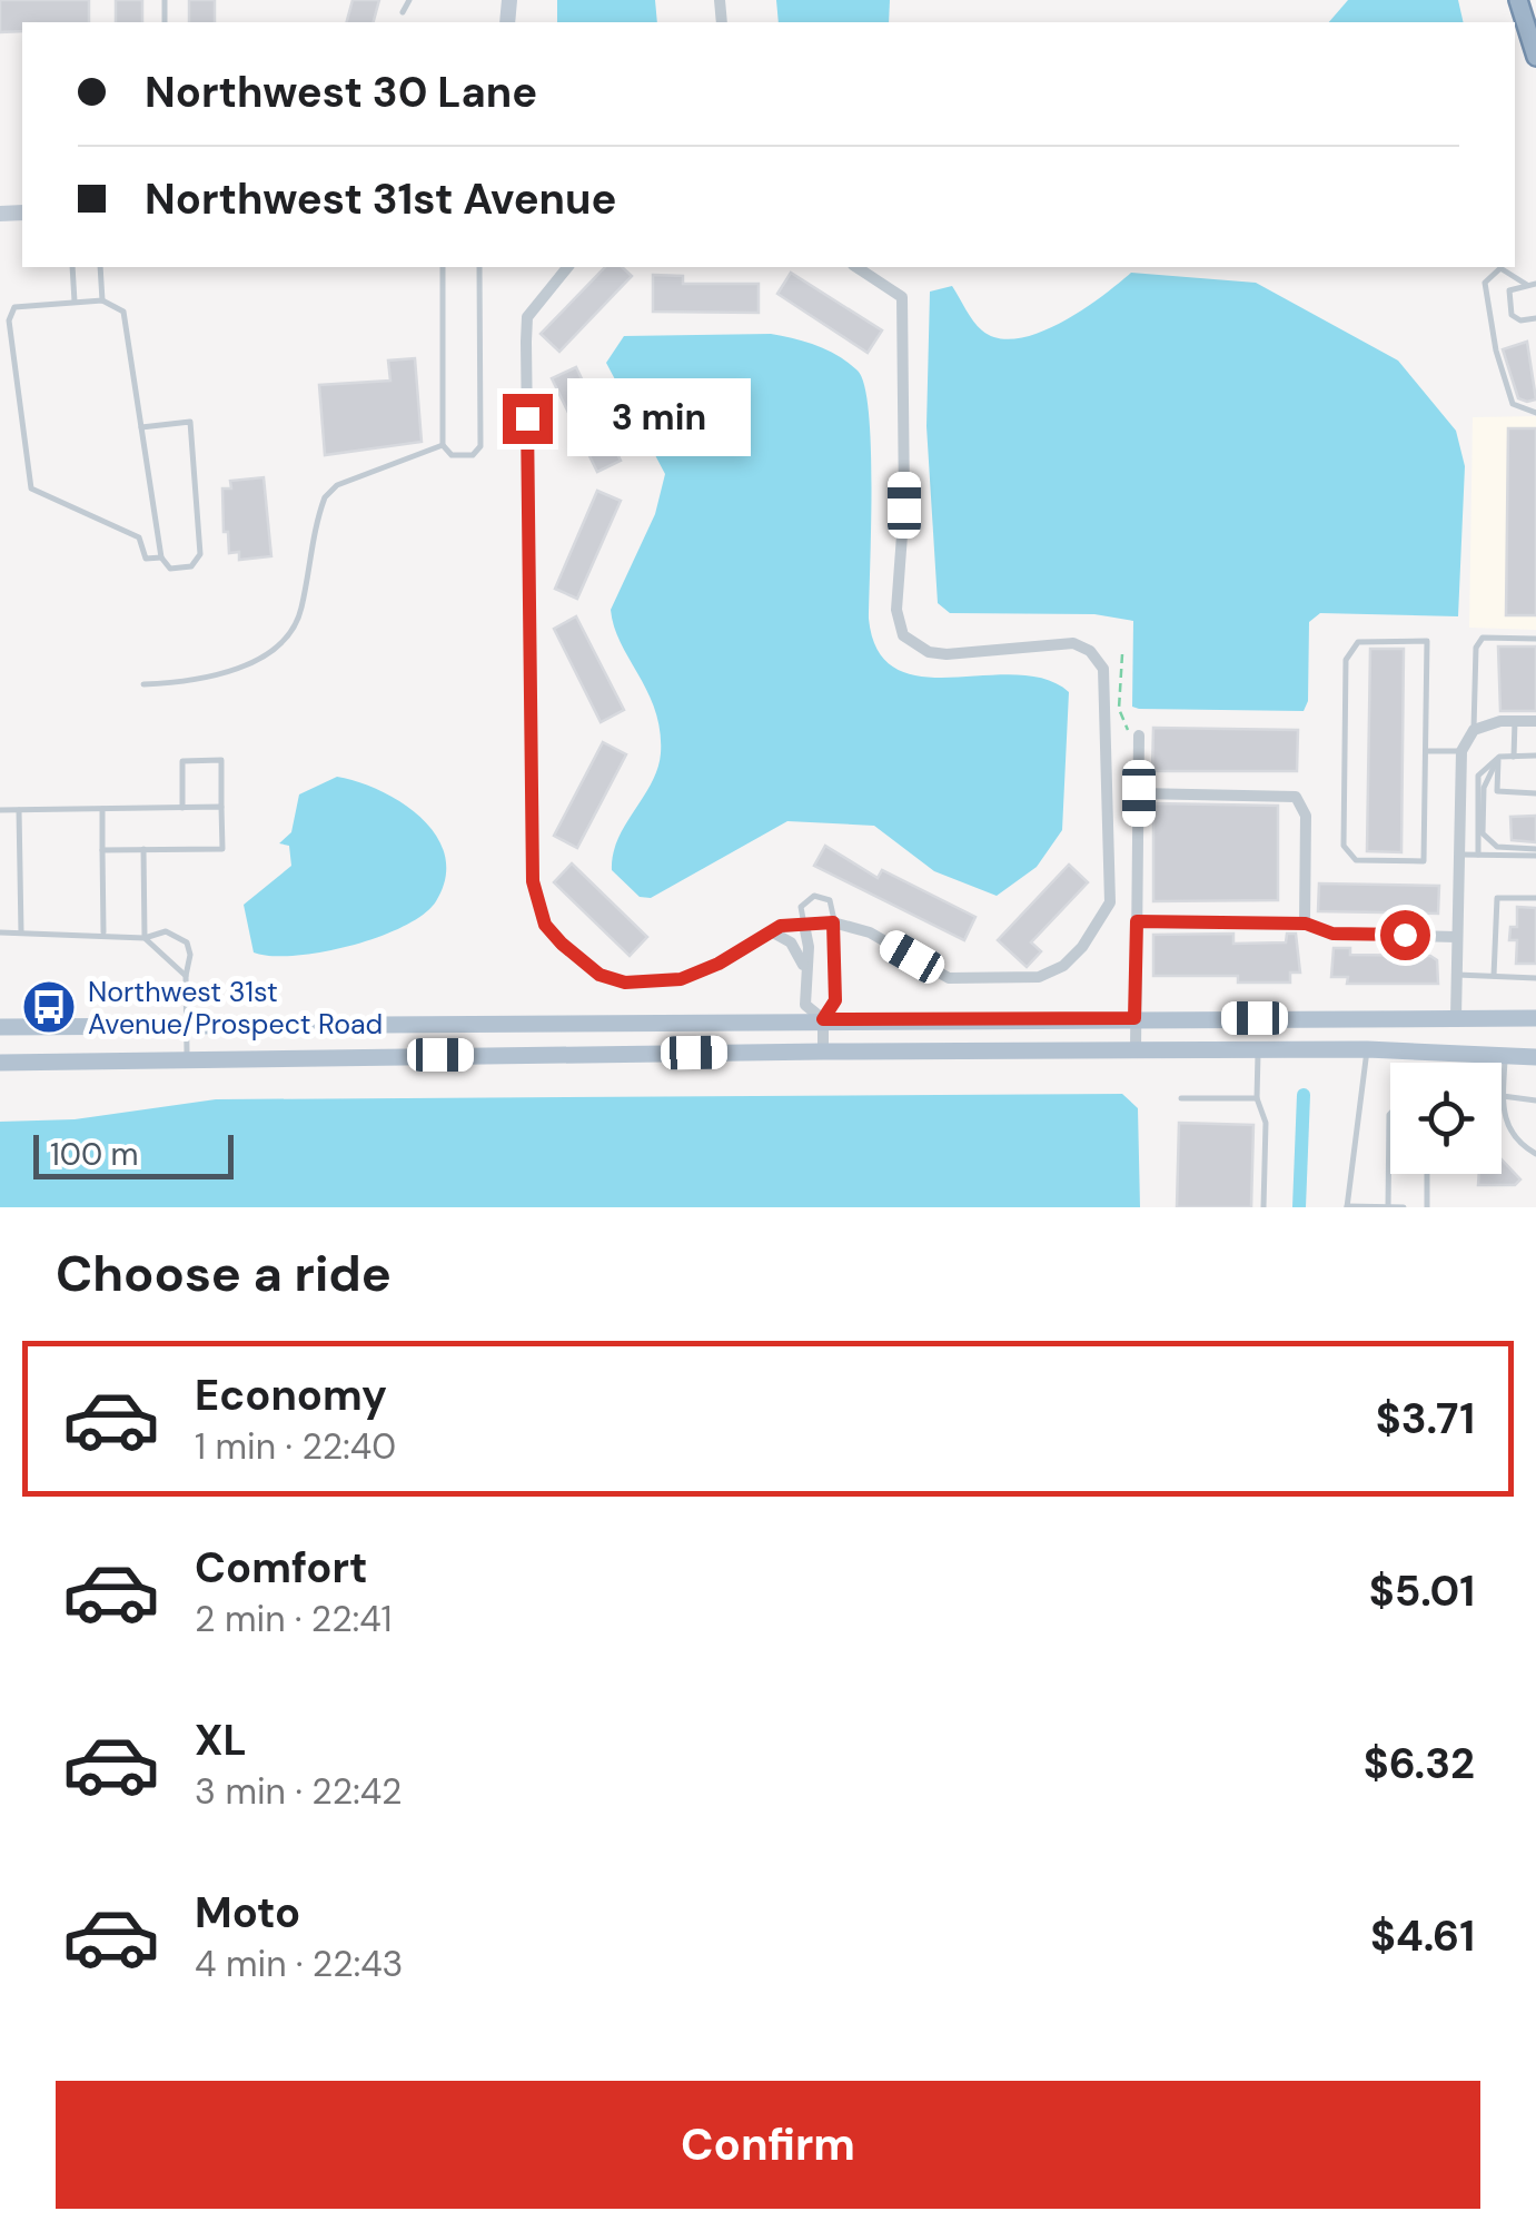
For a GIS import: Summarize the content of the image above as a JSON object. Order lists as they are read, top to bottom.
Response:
{
  "places": {
    "bus stop": ["Northwest 31st Avenue/Prospect Road"]
  },
  "scale_bar": "100 m",
  "page": {
    "banner": ["Northwest 30 Lane", "Northwest 31st Avenue"],
    "bubble": "3 min",
    "scale": "100 m",
    "heading": "Choose a ride",
    "list": [
      {
        "name": "Economy",
        "note": "1 min · 22:40",
        "value": "$3.71"
      },
      {
        "name": "Comfort",
        "note": "2 min · 22:41",
        "value": "$5.01"
      },
      {
        "name": "XL",
        "note": "3 min · 22:42",
        "value": "$6.32"
      },
      {
        "name": "Moto",
        "note": "4 min · 22:43",
        "value": "$4.61"
      }
    ],
    "buttons": "Confirm"
  }
}
